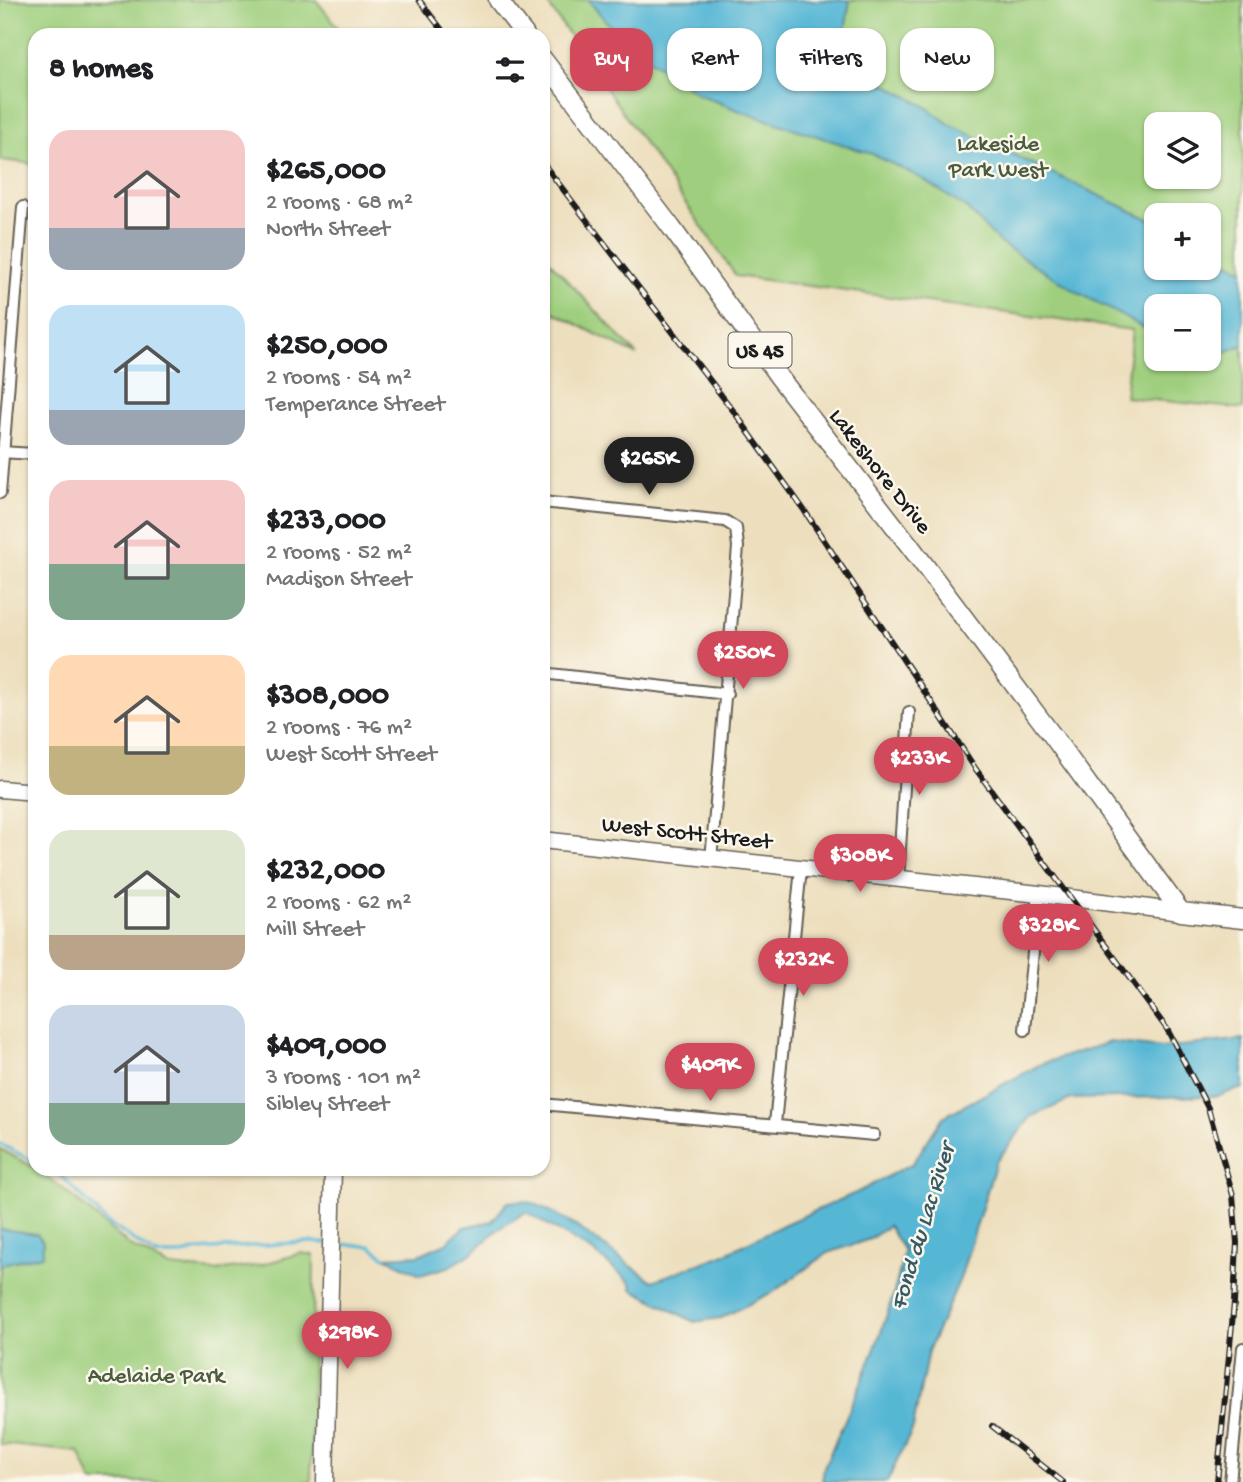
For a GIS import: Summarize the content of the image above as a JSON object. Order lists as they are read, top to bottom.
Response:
{
  "streets": {
    "main road": ["US 45", "Lakeshore Drive", "West Scott Street"]
  },
  "crossings": [
    ["Lakeshore Drive", "West Scott Street"]
  ],
  "water": ["Fond du Lac River"],
  "parks": ["Lakeside Park West", "Adelaide Park"],
  "page": {
    "chip": [
      "Buy",
      "Rent",
      "Filters",
      "New"
    ],
    "heading": "8 homes",
    "map_buttons": ["+", "−"],
    "list": [
      {
        "name": "$265,000",
        "note": "2 rooms · 68 m² · North Street"
      },
      {
        "name": "$250,000",
        "note": "2 rooms · 54 m² · Temperance Street"
      },
      {
        "name": "$233,000",
        "note": "2 rooms · 52 m² · Madison Street"
      },
      {
        "name": "$308,000",
        "note": "2 rooms · 76 m² · West Scott Street"
      },
      {
        "name": "$232,000",
        "note": "2 rooms · 62 m² · Mill Street"
      },
      {
        "name": "$409,000",
        "note": "3 rooms · 101 m² · Sibley Street"
      }
    ],
    "price": [
      "$265K",
      "$250K",
      "$233K",
      "$308K",
      "$328K",
      "$232K",
      "$409K",
      "$298K"
    ]
  }
}
